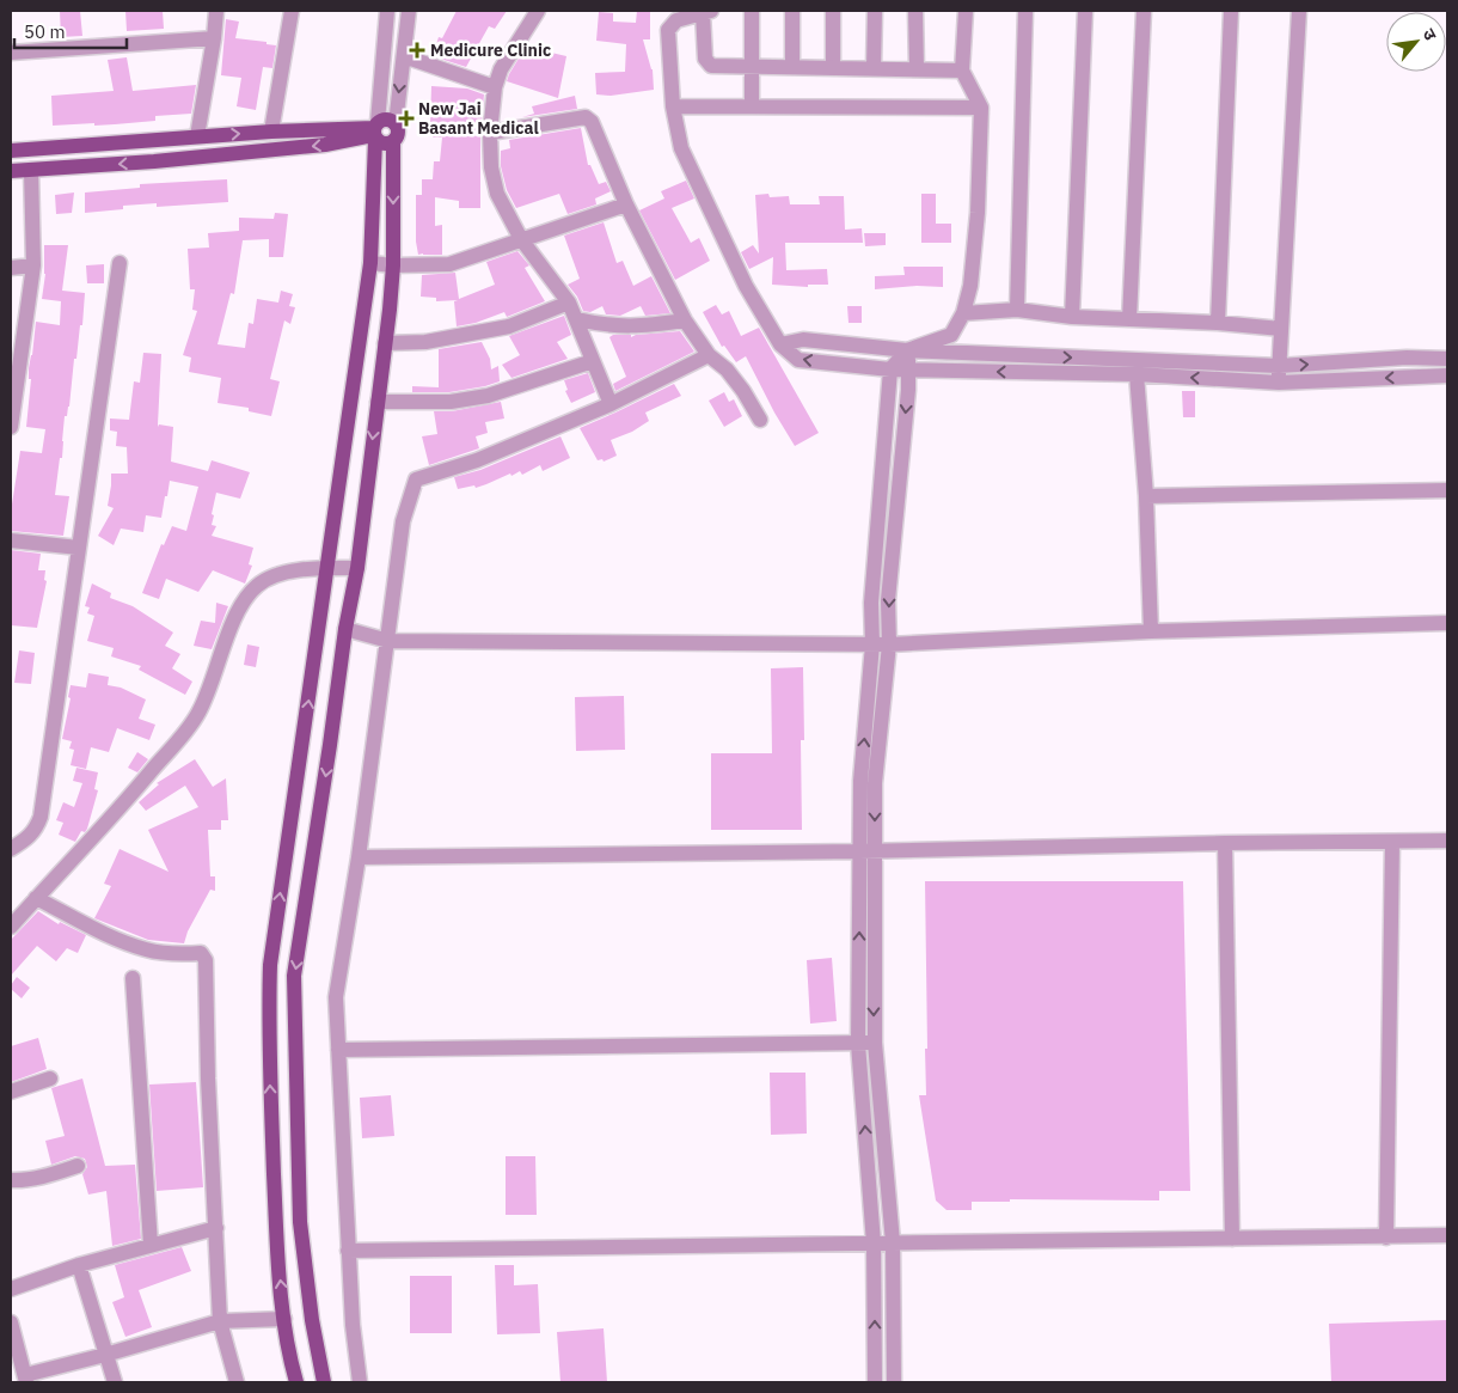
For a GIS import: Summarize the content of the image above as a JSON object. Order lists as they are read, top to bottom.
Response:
{
  "places": {
    "health": ["Medicure Clinic", "New Jai Basant Medical"]
  },
  "scale_bar": "50 m",
  "north": "top right"
}
